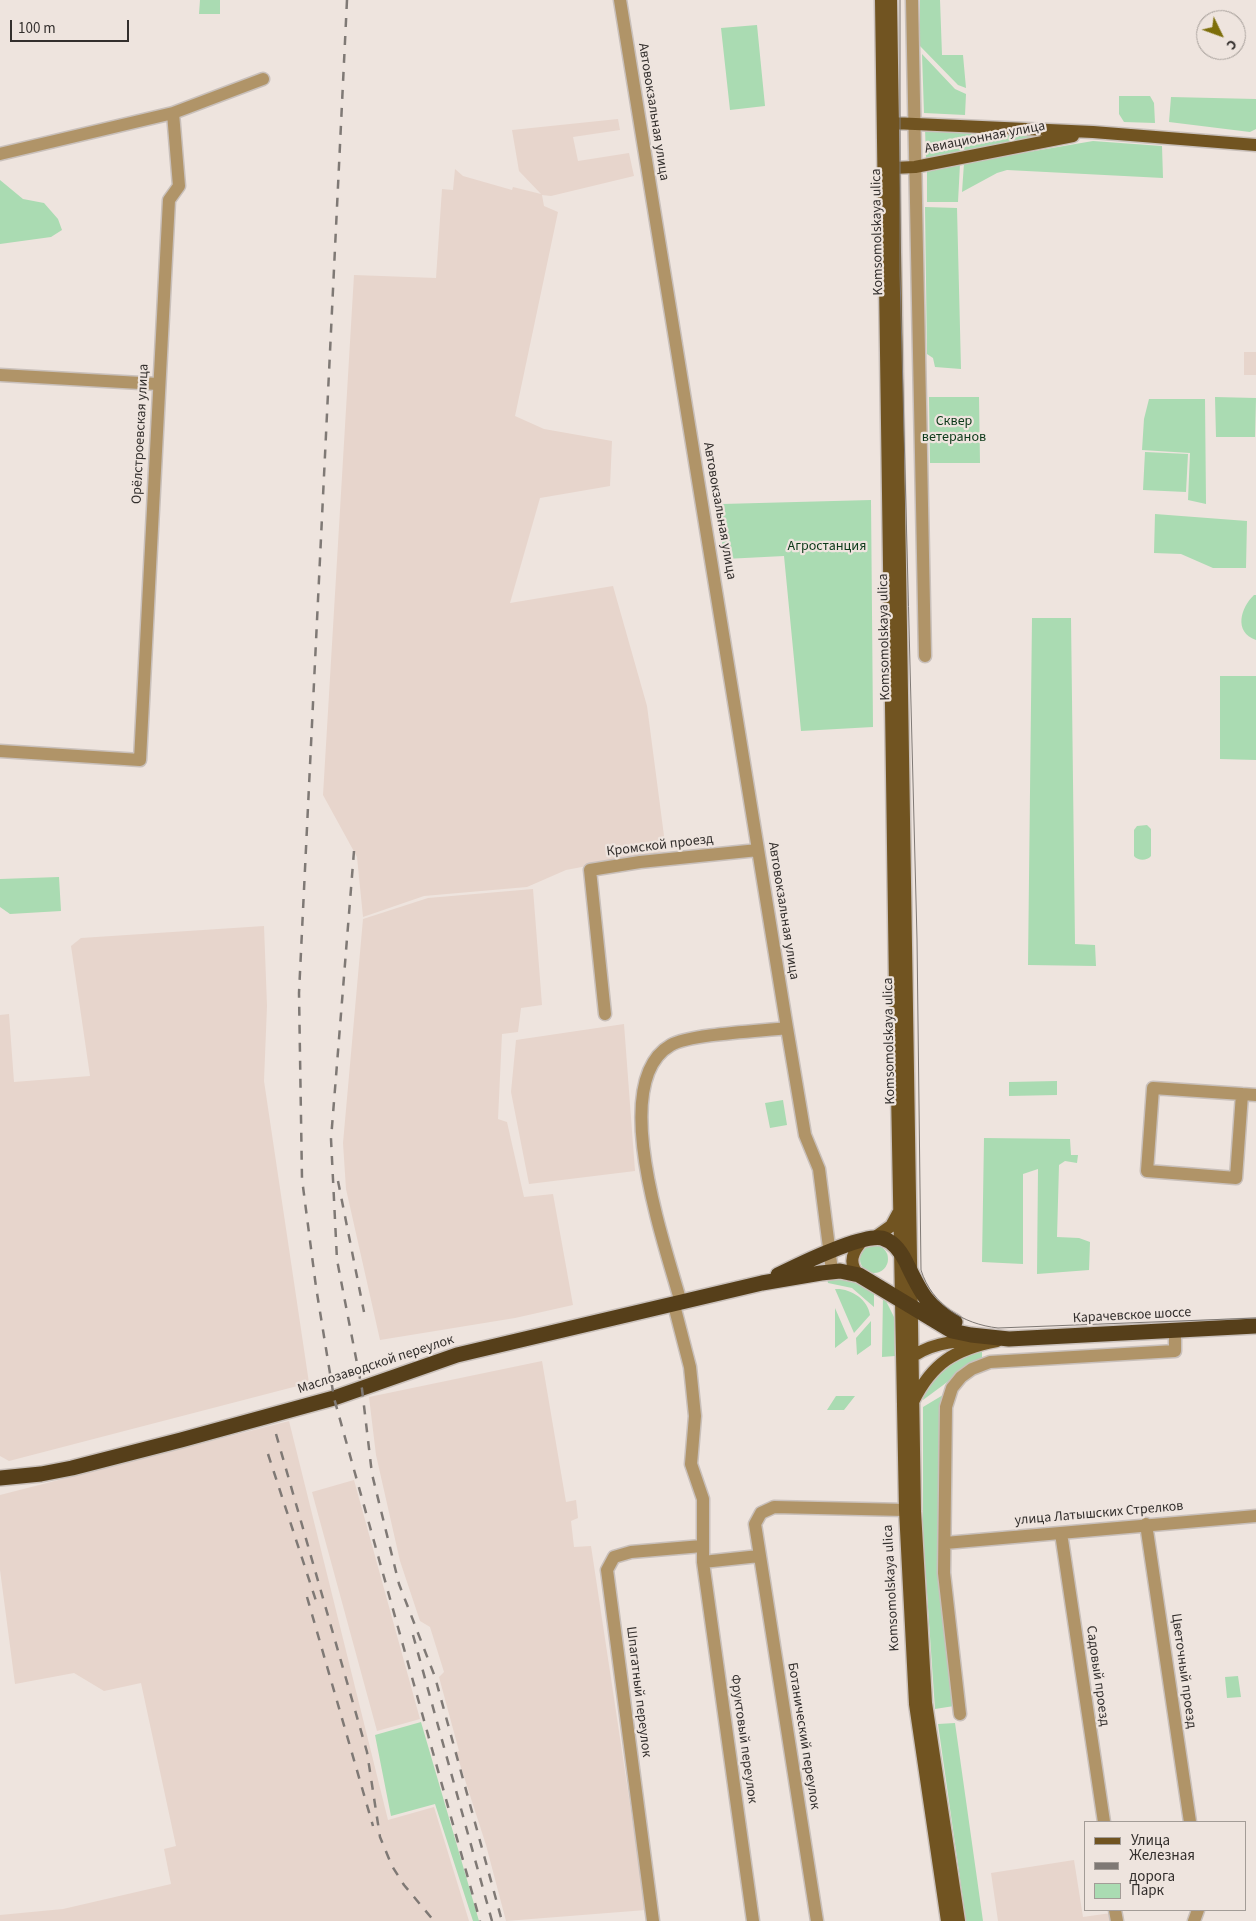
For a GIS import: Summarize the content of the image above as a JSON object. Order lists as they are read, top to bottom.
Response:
{
  "streets": {
    "highway": ["Komsomolskaya ulica", "Карачевское шоссе", "Маслозаводской переулок"],
    "main road": ["Авиационная улица"],
    "street": [
      "Автовокзальная улица",
      "Орёлстроевская улица",
      "Кромской проезд",
      "улица Латышских Стрелков",
      "Цветочный проезд",
      "Садовый проезд",
      "Шпагатный переулок",
      "Ботанический переулок",
      "Фруктовый переулок"
    ]
  },
  "crossings": [
    ["Автовокзальная улица", "Кромской проезд"],
    ["Автовокзальная улица", "Маслозаводской переулок"],
    ["Авиационная улица", "Komsomolskaya ulica"],
    ["Komsomolskaya ulica", "Маслозаводской переулок"],
    ["Komsomolskaya ulica", "Ботанический переулок"],
    ["Маслозаводской переулок", "Фруктовый переулок"],
    ["улица Латышских Стрелков", "Цветочный проезд"],
    ["улица Латышских Стрелков", "Садовый проезд"],
    ["Шпагатный переулок", "Фруктовый переулок"]
  ],
  "parks": ["Сквер ветеранов", "Агростанция"],
  "legend": ["Улица", "Железная дорога", "Парк"],
  "scale_bar": "100 m",
  "north": "bottom right"
}
